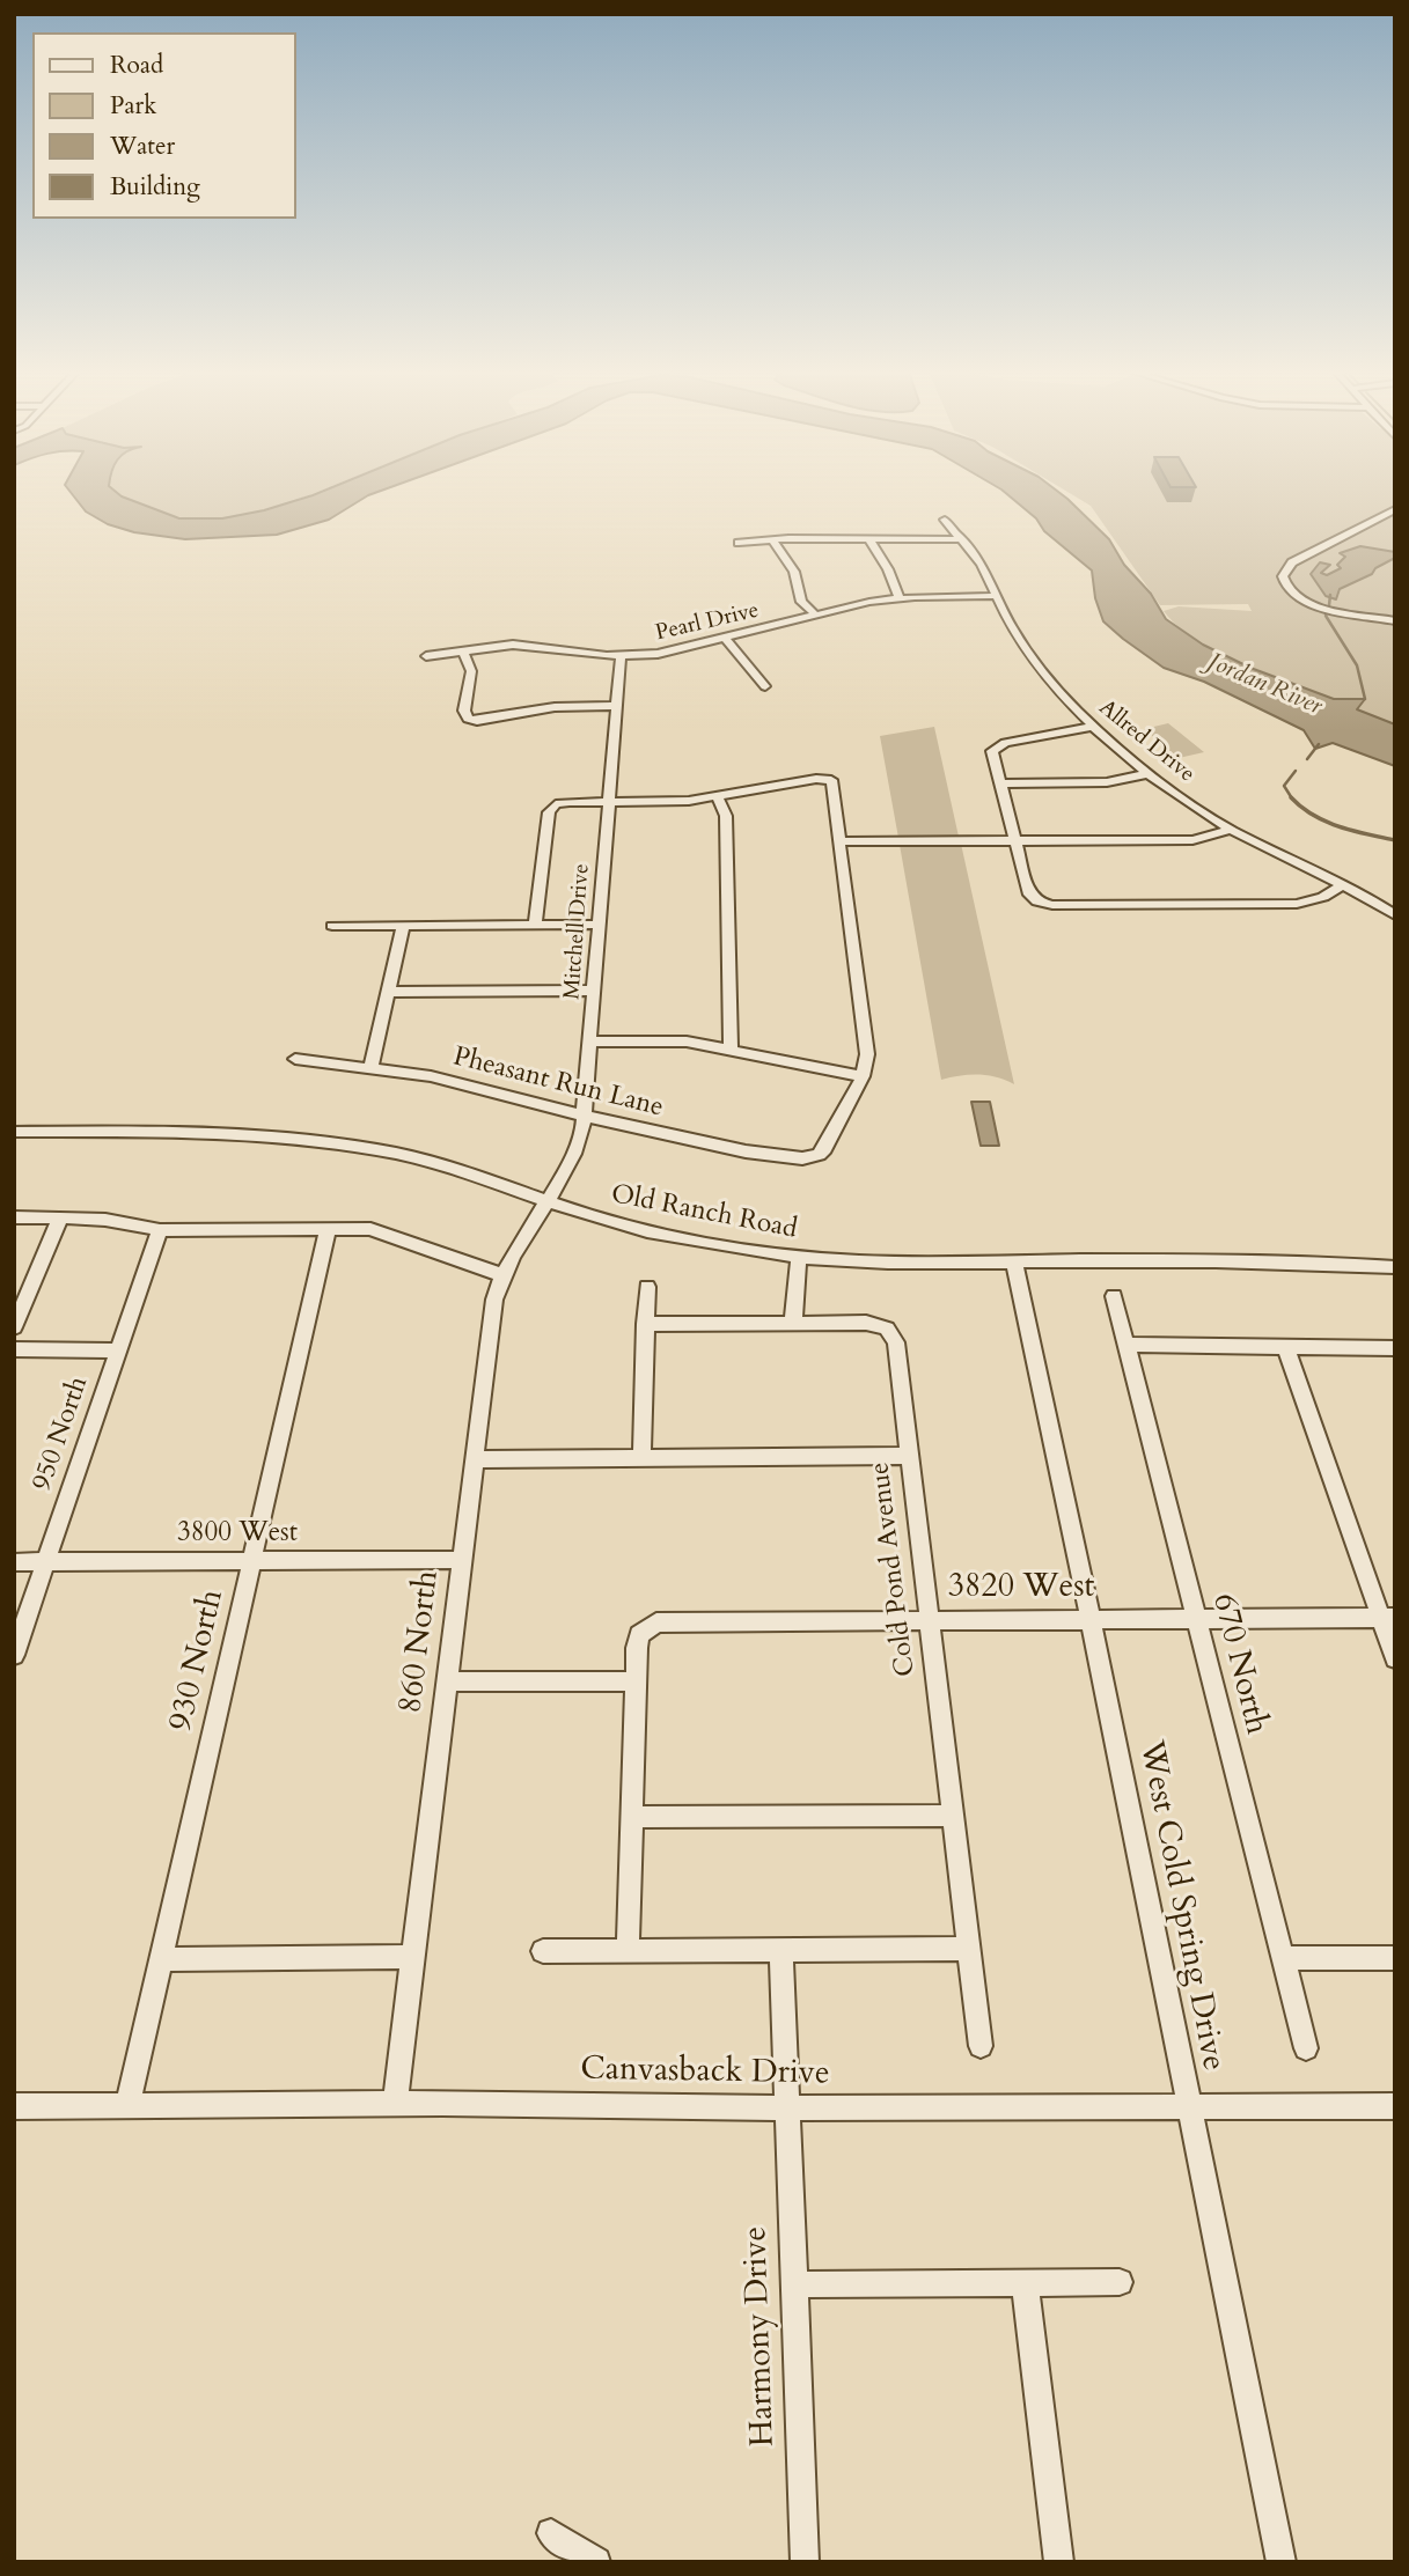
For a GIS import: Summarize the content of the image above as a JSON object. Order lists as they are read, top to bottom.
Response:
{
  "streets": {
    "street": [
      "Pearl Drive",
      "Allred Drive",
      "Mitchell Drive",
      "Pheasant Run Lane",
      "Old Ranch Road",
      "950 North",
      "3800 West",
      "Cold Pond Avenue",
      "3820 West",
      "860 North",
      "930 North",
      "670 North",
      "West Cold Spring Drive",
      "Canvasback Drive",
      "Harmony Drive"
    ]
  },
  "crossings": [
    ["Pearl Drive", "Allred Drive"],
    ["Pearl Drive", "Mitchell Drive"],
    ["Mitchell Drive", "Pheasant Run Lane"],
    ["Mitchell Drive", "Old Ranch Road"],
    ["Mitchell Drive", "860 North"],
    ["Old Ranch Road", "860 North"],
    ["Old Ranch Road", "West Cold Spring Drive"],
    ["950 North", "3800 West"],
    ["3800 West", "860 North"],
    ["3800 West", "930 North"],
    ["Cold Pond Avenue", "3820 West"],
    ["3820 West", "670 North"],
    ["3820 West", "West Cold Spring Drive"],
    ["860 North", "Canvasback Drive"],
    ["930 North", "Canvasback Drive"],
    ["West Cold Spring Drive", "Canvasback Drive"],
    ["Canvasback Drive", "Harmony Drive"]
  ],
  "water": ["Jordan River"],
  "legend": [
    "Road",
    "Park",
    "Water",
    "Building"
  ]
}
